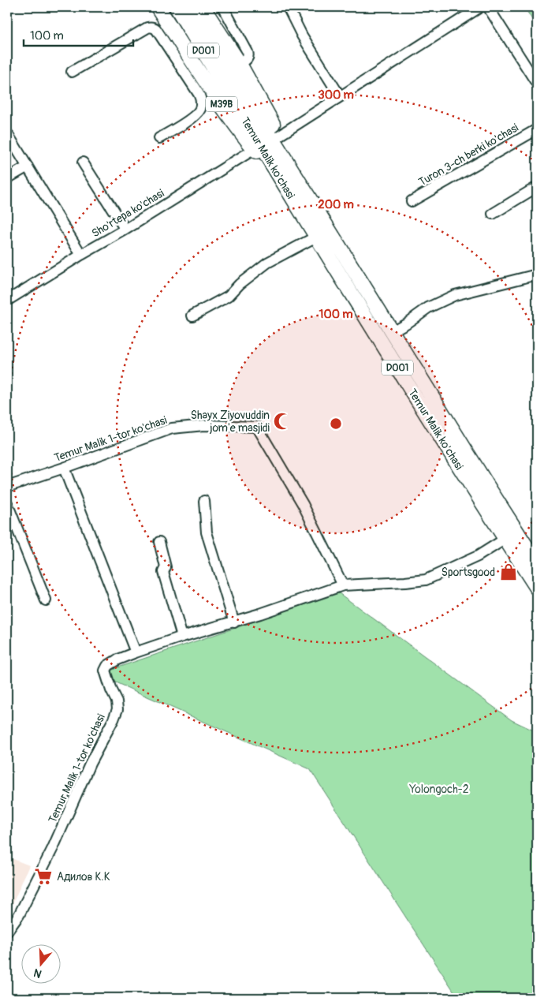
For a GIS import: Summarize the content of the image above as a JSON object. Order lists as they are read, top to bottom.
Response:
{
  "streets": {
    "highway": ["D001", "M39B", "Temur Malik ko'chasi"],
    "street": ["Turon 3-ch berki ko'chasi", "Sho'rtepa ko'chasi", "Temur Malik 1-tor ko'chasi"]
  },
  "crossings": [
    ["M39B", "Temur Malik ko'chasi"],
    ["M39B", "Sho'rtepa ko'chasi"],
    ["Temur Malik ko'chasi", "Sho'rtepa ko'chasi"],
    ["Temur Malik ko'chasi", "Temur Malik 1-tor ko'chasi"]
  ],
  "parks": ["Yolongoch-2"],
  "places": {
    "mosque": ["Shayx Ziyovuddin jom'e masjidi"],
    "shop": ["Sportsgood"],
    "supermarket": ["Адилов К.К"]
  },
  "scale_bar": "100 m",
  "north": "bottom",
  "rings": ["300 m", "200 m", "100 m"]
}
